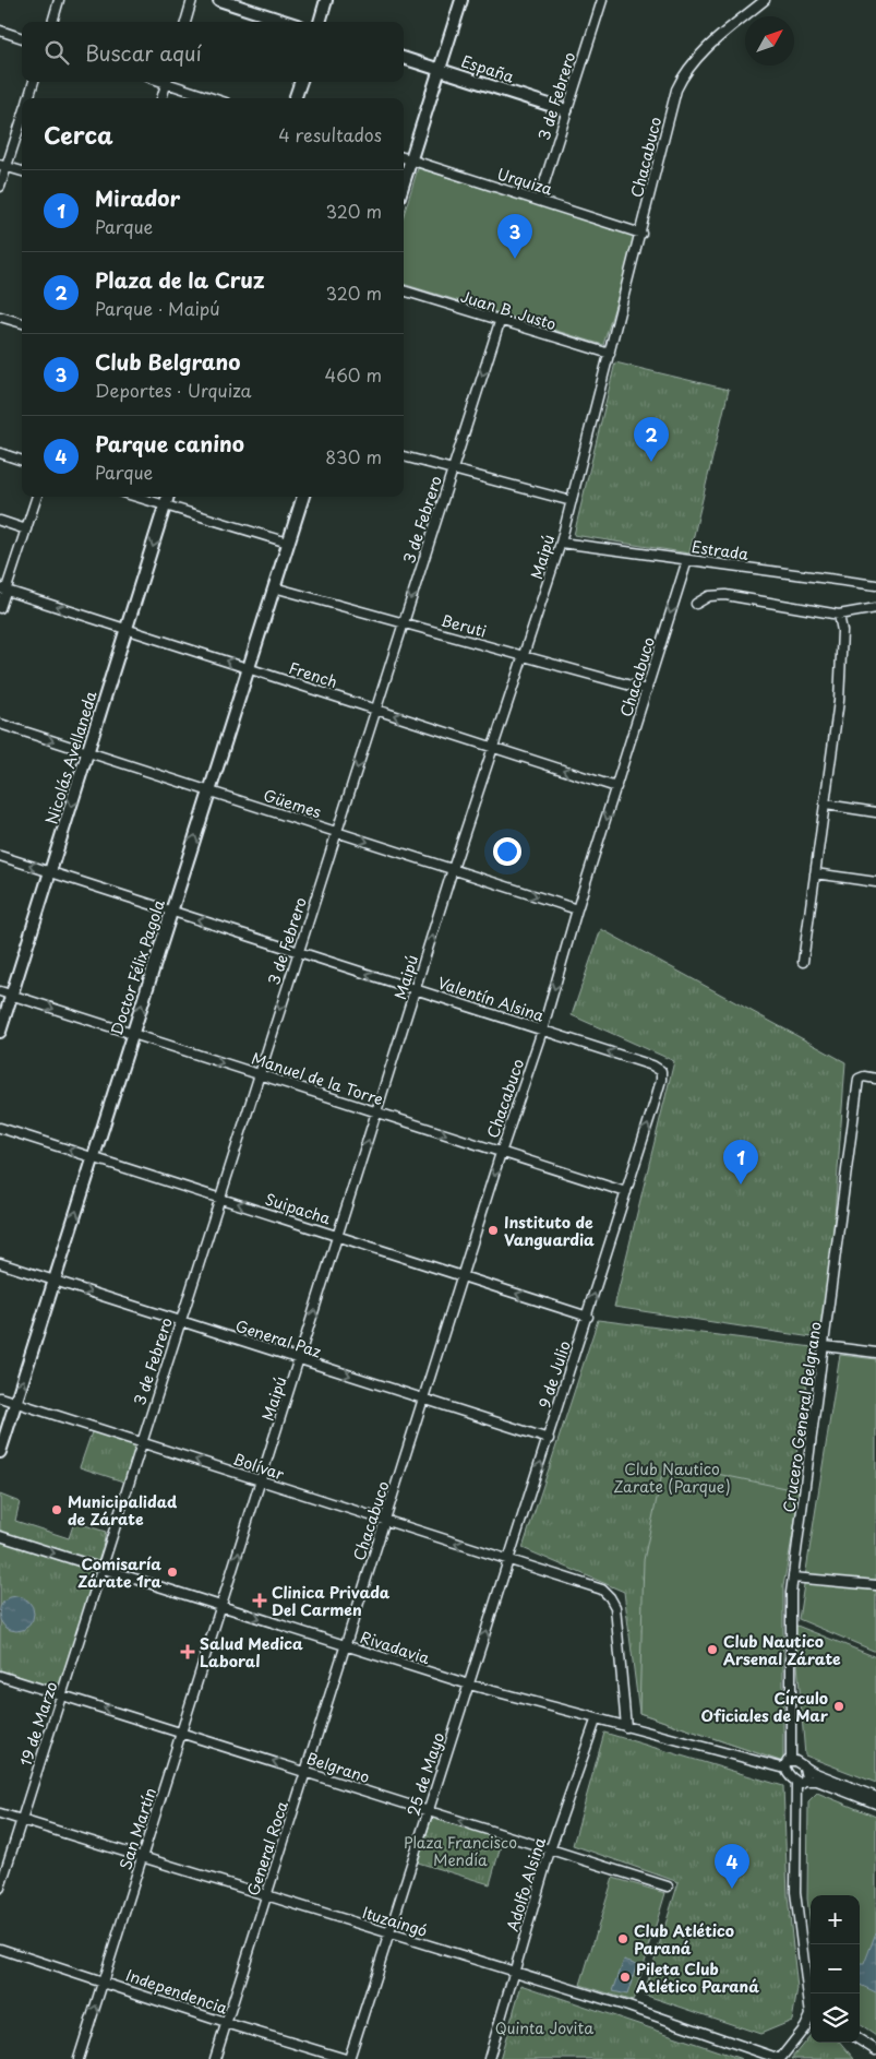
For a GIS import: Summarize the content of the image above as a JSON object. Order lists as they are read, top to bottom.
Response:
{
  "streets": {
    "street": [
      "España",
      "3 de Febrero",
      "Chacabuco",
      "Urquiza",
      "Juan B. Justo",
      "Estrada",
      "Maipú",
      "Beruti",
      "French",
      "Nicolás Avellaneda",
      "Güemes",
      "Doctor Félix Pagola",
      "Valentín Alsina",
      "Manuel de la Torre",
      "Suipacha",
      "General Paz",
      "9 de Julio",
      "Crucero General Belgrano",
      "Bolívar",
      "Rivadavia",
      "19 de Marzo",
      "Belgrano",
      "25 de Mayo",
      "San Martín",
      "General Roca",
      "Adolfo Alsina",
      "Ituzaingó",
      "Independencia"
    ]
  },
  "crossings": [
    ["España", "3 de Febrero"],
    ["3 de Febrero", "Urquiza"],
    ["3 de Febrero", "Juan B. Justo"],
    ["3 de Febrero", "Beruti"],
    ["3 de Febrero", "French"],
    ["3 de Febrero", "Güemes"],
    ["3 de Febrero", "Valentín Alsina"],
    ["3 de Febrero", "Manuel de la Torre"],
    ["3 de Febrero", "Suipacha"],
    ["3 de Febrero", "General Paz"],
    ["3 de Febrero", "Bolívar"],
    ["3 de Febrero", "Rivadavia"],
    ["3 de Febrero", "19 de Marzo"],
    ["Chacabuco", "Urquiza"],
    ["Chacabuco", "Juan B. Justo"],
    ["Chacabuco", "Estrada"],
    ["Chacabuco", "Maipú"],
    ["Chacabuco", "Beruti"],
    ["Chacabuco", "French"],
    ["Chacabuco", "Güemes"],
    ["Chacabuco", "Valentín Alsina"],
    ["Chacabuco", "Manuel de la Torre"],
    ["Chacabuco", "Suipacha"],
    ["Chacabuco", "General Paz"],
    ["Chacabuco", "Bolívar"],
    ["Chacabuco", "Rivadavia"],
    ["Chacabuco", "General Roca"],
    ["Juan B. Justo", "Maipú"],
    ["Estrada", "Maipú"],
    ["Maipú", "Beruti"],
    ["Maipú", "French"],
    ["Maipú", "Güemes"],
    ["Maipú", "Valentín Alsina"],
    ["Maipú", "Manuel de la Torre"],
    ["Maipú", "Suipacha"],
    ["Maipú", "General Paz"],
    ["Maipú", "Bolívar"],
    ["Maipú", "Rivadavia"],
    ["Maipú", "San Martín"],
    ["Beruti", "Doctor Félix Pagola"],
    ["French", "Nicolás Avellaneda"],
    ["French", "Doctor Félix Pagola"],
    ["Nicolás Avellaneda", "Güemes"],
    ["Nicolás Avellaneda", "Valentín Alsina"],
    ["Nicolás Avellaneda", "Manuel de la Torre"],
    ["Güemes", "Doctor Félix Pagola"],
    ["Doctor Félix Pagola", "Valentín Alsina"],
    ["Doctor Félix Pagola", "Manuel de la Torre"],
    ["Doctor Félix Pagola", "Suipacha"],
    ["Doctor Félix Pagola", "General Paz"],
    ["Doctor Félix Pagola", "Bolívar"],
    ["Valentín Alsina", "9 de Julio"],
    ["Manuel de la Torre", "9 de Julio"],
    ["Suipacha", "9 de Julio"],
    ["General Paz", "9 de Julio"],
    ["9 de Julio", "Bolívar"],
    ["9 de Julio", "Rivadavia"],
    ["9 de Julio", "25 de Mayo"],
    ["Bolívar", "Rivadavia"],
    ["Rivadavia", "19 de Marzo"],
    ["Rivadavia", "25 de Mayo"],
    ["Rivadavia", "San Martín"],
    ["Rivadavia", "General Roca"],
    ["Rivadavia", "Adolfo Alsina"],
    ["19 de Marzo", "Belgrano"],
    ["19 de Marzo", "Ituzaingó"],
    ["Belgrano", "25 de Mayo"],
    ["Belgrano", "San Martín"],
    ["Belgrano", "General Roca"],
    ["Belgrano", "Adolfo Alsina"],
    ["25 de Mayo", "Ituzaingó"],
    ["25 de Mayo", "Independencia"],
    ["San Martín", "Ituzaingó"],
    ["San Martín", "Independencia"],
    ["General Roca", "Ituzaingó"],
    ["General Roca", "Independencia"],
    ["Adolfo Alsina", "Ituzaingó"]
  ],
  "one_way": [
    "3 de Febrero",
    "Maipú",
    "French",
    "Nicolás Avellaneda",
    "Güemes",
    "Doctor Félix Pagola",
    "Valentín Alsina",
    "Manuel de la Torre",
    "Suipacha",
    "General Paz",
    "9 de Julio",
    "Belgrano"
  ],
  "parks": ["Club Nautico Zarate (Parque)", "Plaza Francisco Mendía", "Quinta Jovita"],
  "places": {
    "other": [
      "Instituto de Vanguardia",
      "Municipalidad de Zárate",
      "Comisaría Zárate 1ra",
      "Club Nautico Arsenal Zárate",
      "Círculo Oficiales de Mar",
      "Club Atlético Paraná",
      "Pileta Club Atlético Paraná"
    ],
    "health": ["Clinica Privada Del Carmen", "Salud Medica Laboral"]
  },
  "north": "top right",
  "page": {
    "search": "Buscar aquí",
    "heading": ["Cerca", "4 resultados"],
    "list": [
      {
        "mark": "1",
        "name": "Mirador",
        "note": "Parque",
        "value": "320 m"
      },
      {
        "mark": "2",
        "name": "Plaza de la Cruz",
        "note": "Parque · Maipú",
        "value": "320 m"
      },
      {
        "mark": "3",
        "name": "Club Belgrano",
        "note": "Deportes · Urquiza",
        "value": "460 m"
      },
      {
        "mark": "4",
        "name": "Parque canino",
        "note": "Parque",
        "value": "830 m"
      }
    ],
    "pins": [
      "3",
      "2",
      "1",
      "4"
    ],
    "map_buttons": ["+", "−"]
  }
}
